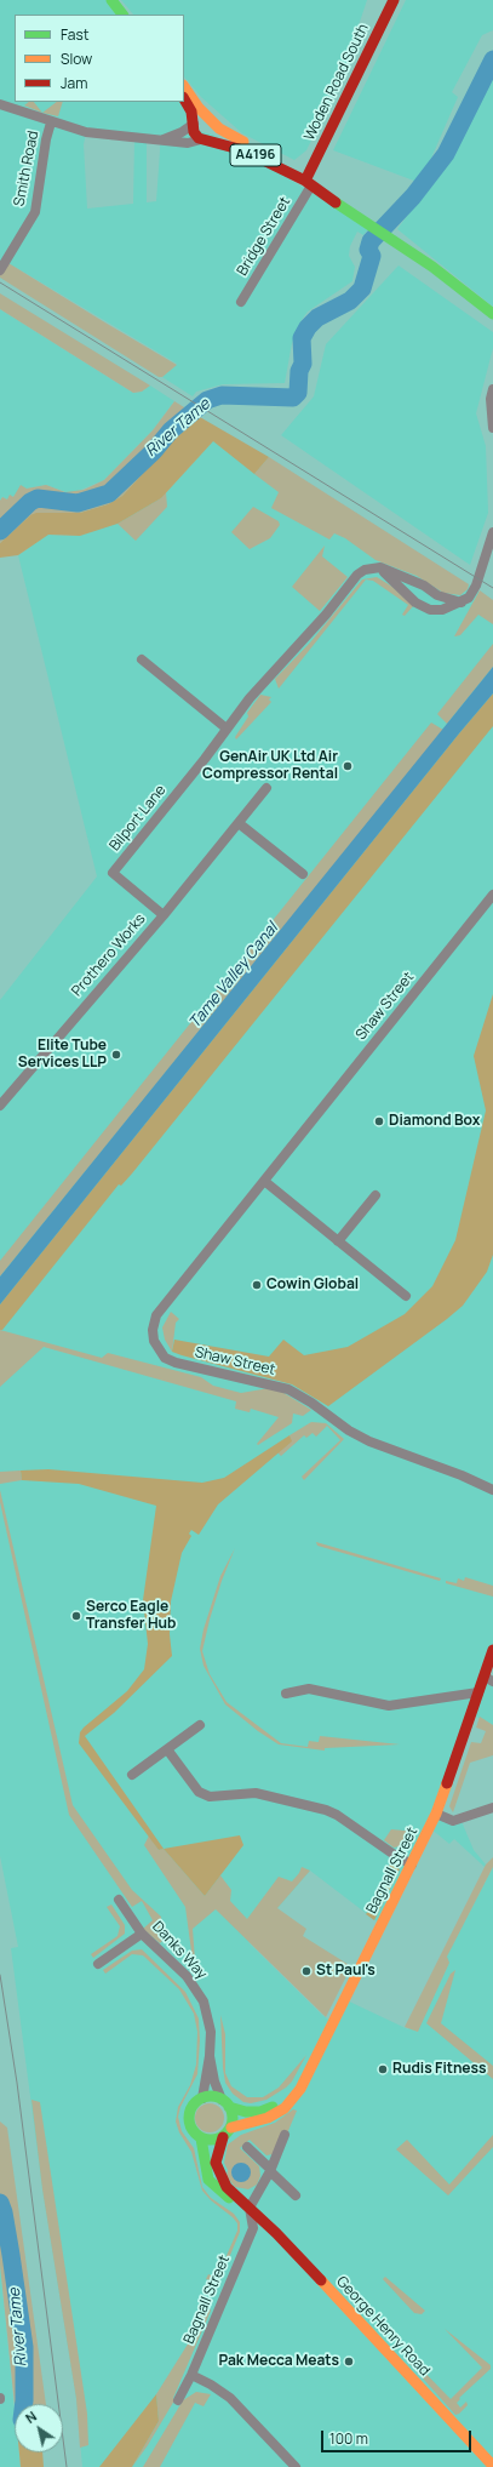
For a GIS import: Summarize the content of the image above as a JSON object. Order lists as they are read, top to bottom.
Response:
{
  "streets": {
    "street": [
      "Woden Road South",
      "A4196",
      "Smith Road",
      "Bridge Street",
      "Bilport Lane",
      "Prothero Works",
      "Shaw Street",
      "Bagnall Street",
      "Danks Way",
      "George Henry Road"
    ]
  },
  "crossings": [
    ["Woden Road South", "A4196"],
    ["Woden Road South", "Bridge Street"],
    ["A4196", "Bridge Street"],
    ["Bilport Lane", "Prothero Works"],
    ["Bagnall Street", "Danks Way"],
    ["Bagnall Street", "George Henry Road"]
  ],
  "water": ["River Tame", "Tame Valley Canal"],
  "places": [
    "GenAir UK Ltd Air Compressor Rental",
    "Elite Tube Services LLP",
    "Diamond Box",
    "Cowin Global",
    "Serco Eagle Transfer Hub",
    "St Paul's",
    "Rudis Fitness",
    "Pak Mecca Meats"
  ],
  "legend": ["Fast", "Slow", "Jam"],
  "scale_bar": "100 m",
  "north": "top left"
}
